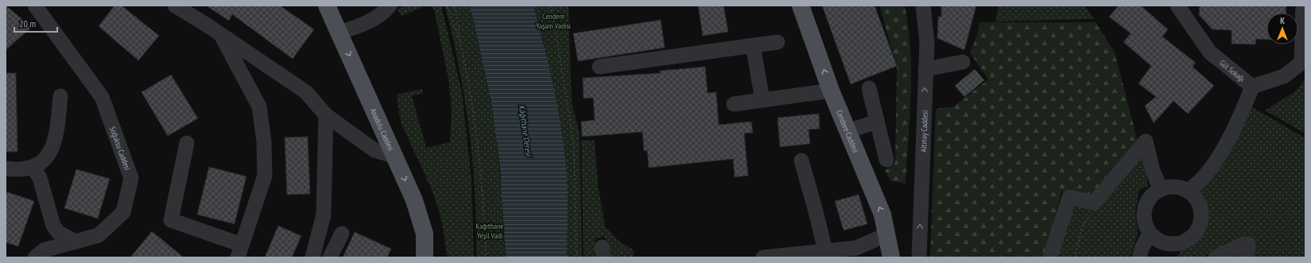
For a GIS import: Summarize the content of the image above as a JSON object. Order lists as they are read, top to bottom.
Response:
{
  "streets": {
    "main road": ["Anadolu Caddesi", "Cendere Caddesi"],
    "street": ["Gül Sokağı", "Altınay Caddesi", "Soğuksu Caddesi"]
  },
  "one_way": ["Anadolu Caddesi", "Cendere Caddesi"],
  "water": ["Kâğıthane Deresi"],
  "parks": ["Cendere Yaşam Vadisi", "Kağıthane Yeşil Vadi"],
  "scale_bar": "20 m",
  "north": "top"
}
